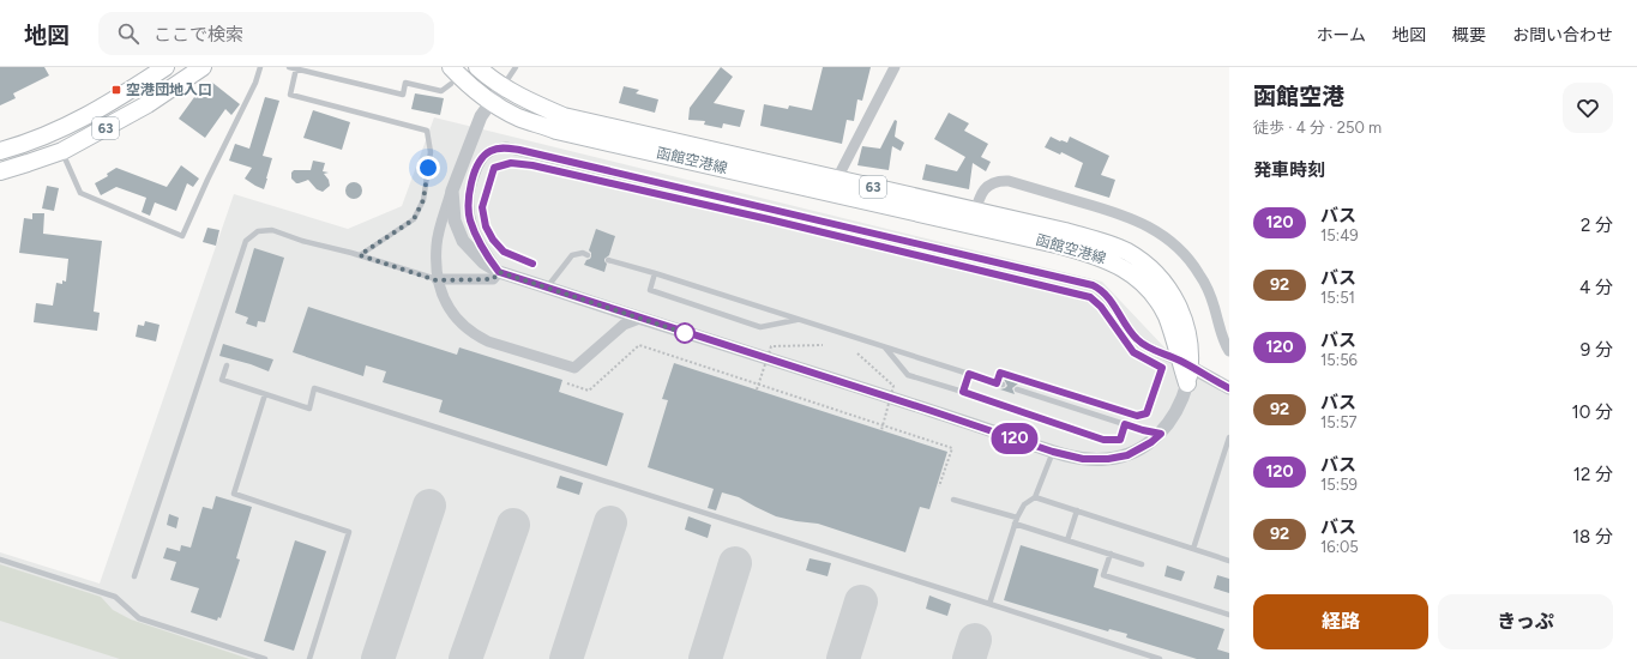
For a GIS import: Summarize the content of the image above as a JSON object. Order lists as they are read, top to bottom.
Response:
{
  "streets": {
    "main road": ["63", "函館空港線"]
  },
  "places": {
    "transit": ["空港団地入口"]
  },
  "lines": ["bus line 120"],
  "page": {
    "header": "地図",
    "search": "ここで検索",
    "nav": [
      "ホーム",
      "地図",
      "概要",
      "お問い合わせ"
    ],
    "on_map": "120",
    "heading": [
      ["函館空港", "徒歩 · 4 分 · 250 m"],
      "発車時刻"
    ],
    "list": [
      {
        "mark": "120",
        "name": "バス",
        "note": "15:49",
        "value": "2 分"
      },
      {
        "mark": "92",
        "name": "バス",
        "note": "15:51",
        "value": "4 分"
      },
      {
        "mark": "120",
        "name": "バス",
        "note": "15:56",
        "value": "9 分"
      },
      {
        "mark": "92",
        "name": "バス",
        "note": "15:57",
        "value": "10 分"
      },
      {
        "mark": "120",
        "name": "バス",
        "note": "15:59",
        "value": "12 分"
      },
      {
        "mark": "92",
        "name": "バス",
        "note": "16:05",
        "value": "18 分"
      }
    ],
    "buttons": ["経路", "きっぷ"]
  }
}
